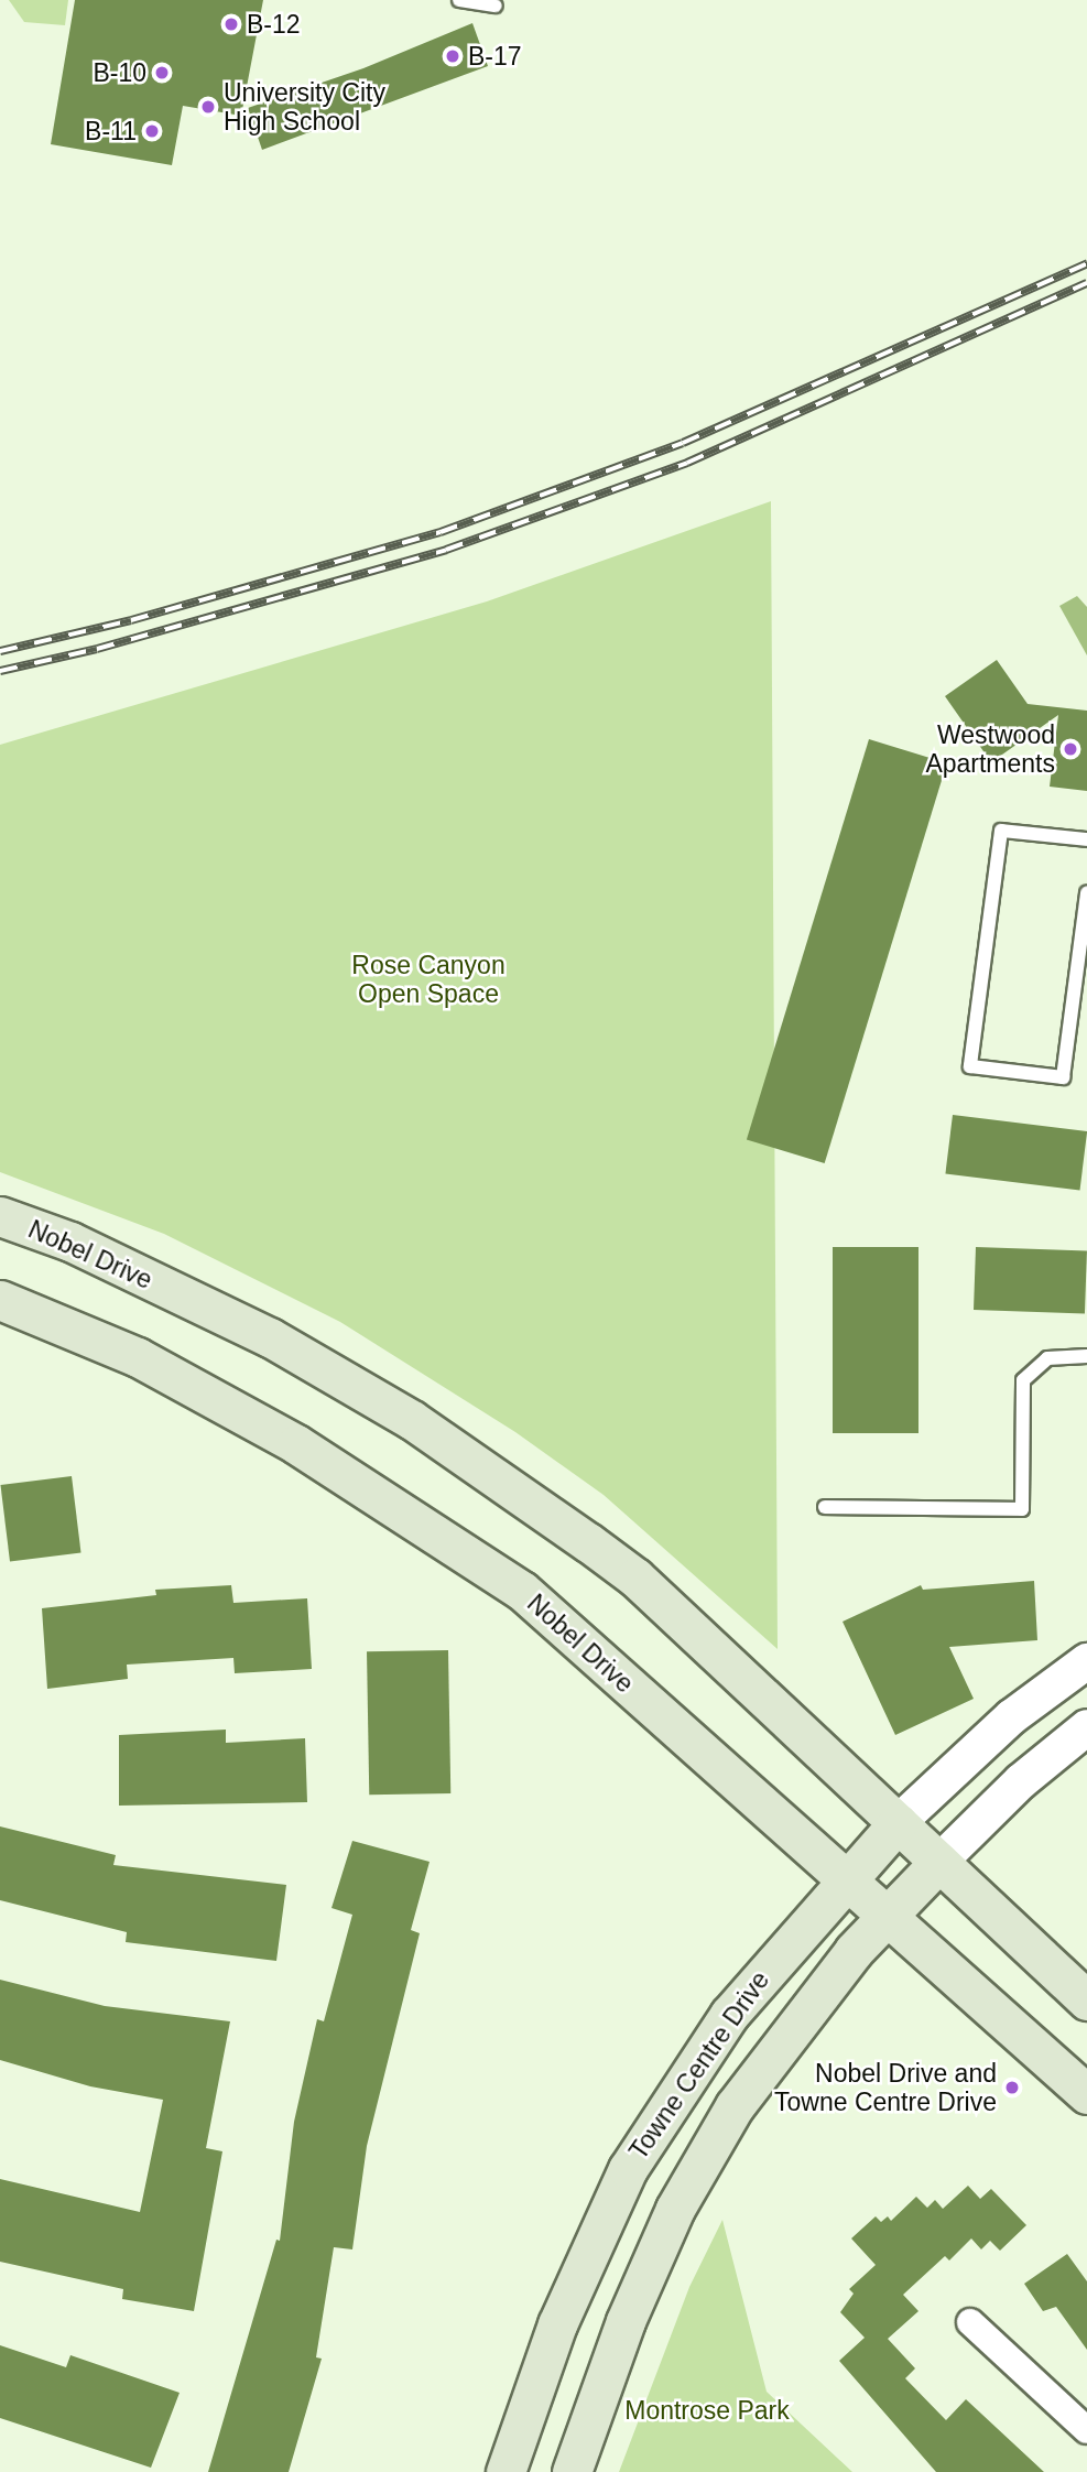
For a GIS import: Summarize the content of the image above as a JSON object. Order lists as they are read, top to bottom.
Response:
{
  "streets": {
    "main road": ["Nobel Drive", "Towne Centre Drive"]
  },
  "crossings": [
    ["Nobel Drive", "Towne Centre Drive"]
  ],
  "parks": ["Rose Canyon Open Space", "Montrose Park"],
  "places": [
    "B-12",
    "B-17",
    "B-10",
    "University City High School",
    "B-11",
    "Westwood Apartments",
    "Nobel Drive and Towne Centre Drive"
  ]
}
